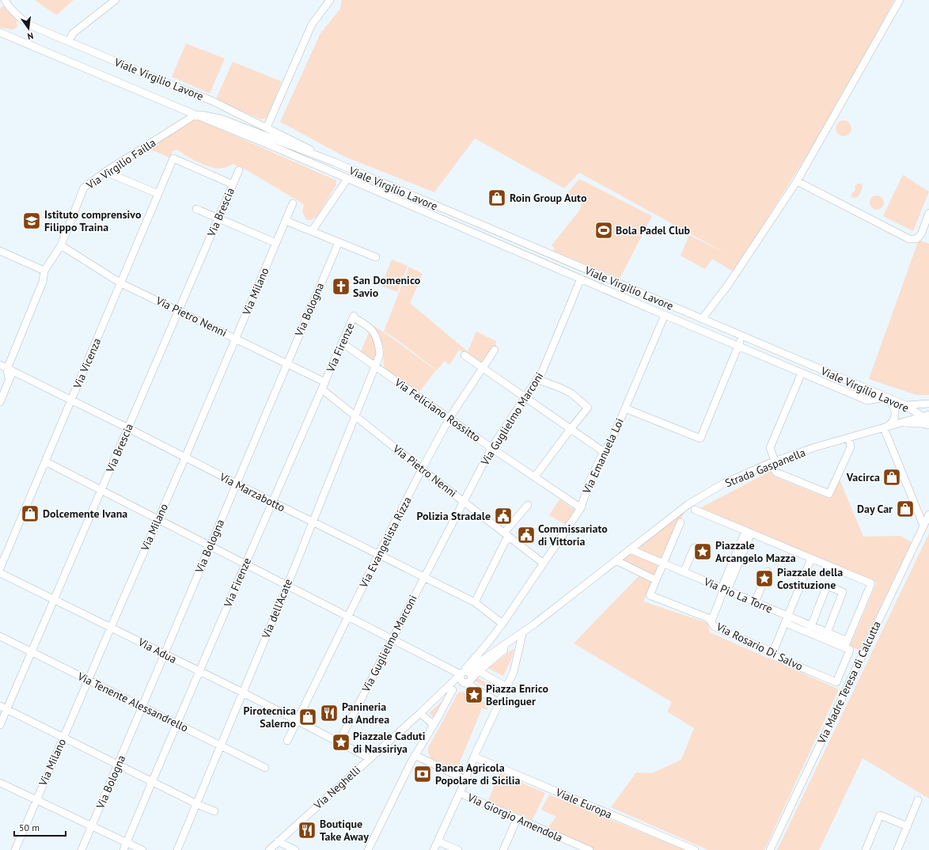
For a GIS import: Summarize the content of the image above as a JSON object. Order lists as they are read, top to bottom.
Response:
{
  "streets": {
    "street": [
      "Viale Virgilio Lavore",
      "Via Virgilio Failla",
      "Via Brescia",
      "Via Milano",
      "Via Bologna",
      "Via Pietro Nenni",
      "Via Firenze",
      "Via Vicenza",
      "Via Feliciano Rossitto",
      "Via Guglielmo Marconi",
      "Via Emanuela Loi",
      "Strada Gaspanella",
      "Via Marzabotto",
      "Via Evangelista Rizza",
      "Via Pio La Torre",
      "Via dell'Acate",
      "Via Rosario Di Salvo",
      "Via Adua",
      "Via Madre Teresa di Calcutta",
      "Via Tenente Alessandrello",
      "Via Neghelli",
      "Viale Europa",
      "Via Giorgio Amendola"
    ]
  },
  "crossings": [
    ["Viale Virgilio Lavore", "Via Virgilio Failla"],
    ["Viale Virgilio Lavore", "Strada Gaspanella"],
    ["Via Virgilio Failla", "Via Pietro Nenni"],
    ["Via Virgilio Failla", "Via Marzabotto"],
    ["Via Brescia", "Via Pietro Nenni"],
    ["Via Brescia", "Via Vicenza"],
    ["Via Brescia", "Via Marzabotto"],
    ["Via Brescia", "Via Adua"],
    ["Via Brescia", "Via Tenente Alessandrello"],
    ["Via Milano", "Via Pietro Nenni"],
    ["Via Milano", "Via Marzabotto"],
    ["Via Milano", "Via Adua"],
    ["Via Milano", "Via Tenente Alessandrello"],
    ["Via Bologna", "Via Pietro Nenni"],
    ["Via Bologna", "Via Marzabotto"],
    ["Via Bologna", "Via Adua"],
    ["Via Bologna", "Via Tenente Alessandrello"],
    ["Via Pietro Nenni", "Via Firenze"],
    ["Via Pietro Nenni", "Via Vicenza"],
    ["Via Pietro Nenni", "Via Guglielmo Marconi"],
    ["Via Pietro Nenni", "Via Emanuela Loi"],
    ["Via Pietro Nenni", "Via Evangelista Rizza"],
    ["Via Pietro Nenni", "Via dell'Acate"],
    ["Via Firenze", "Via Feliciano Rossitto"],
    ["Via Firenze", "Via Marzabotto"],
    ["Via Firenze", "Via dell'Acate"],
    ["Via Firenze", "Via Adua"],
    ["Via Firenze", "Via Tenente Alessandrello"],
    ["Via Vicenza", "Via Marzabotto"],
    ["Via Feliciano Rossitto", "Via Guglielmo Marconi"],
    ["Via Feliciano Rossitto", "Via Emanuela Loi"],
    ["Via Feliciano Rossitto", "Via Evangelista Rizza"],
    ["Via Feliciano Rossitto", "Via dell'Acate"],
    ["Via Guglielmo Marconi", "Via Marzabotto"],
    ["Via Guglielmo Marconi", "Via Adua"],
    ["Via Emanuela Loi", "Strada Gaspanella"],
    ["Via Emanuela Loi", "Via Marzabotto"],
    ["Strada Gaspanella", "Via Pio La Torre"],
    ["Via Marzabotto", "Via Evangelista Rizza"],
    ["Via Marzabotto", "Via dell'Acate"],
    ["Via Evangelista Rizza", "Via Adua"],
    ["Via dell'Acate", "Via Adua"],
    ["Via dell'Acate", "Via Tenente Alessandrello"],
    ["Via Adua", "Via Neghelli"]
  ],
  "places": {
    "shop": [
      "Roin Group Auto",
      "Vacirca",
      "Day Car",
      "Dolcemente Ivana",
      "Pirotecnica Salerno"
    ],
    "school or university": ["Istituto comprensivo Filippo Traina"],
    "sports": ["Bola Padel Club"],
    "church": ["San Domenico Savio"],
    "public building": ["Polizia Stradale", "Commissariato di Vittoria"],
    "place": [
      "Piazzale Arcangelo Mazza",
      "Piazzale della Costituzione",
      "Piazza Enrico Berlinguer",
      "Piazzale Caduti di Nassiriya"
    ],
    "restaurant": ["Panineria da Andrea", "Boutique Take Away"],
    "bank": ["Banca Agricola Popolare di Sicilia"]
  },
  "scale_bar": "50 m",
  "north": "bottom"
}
